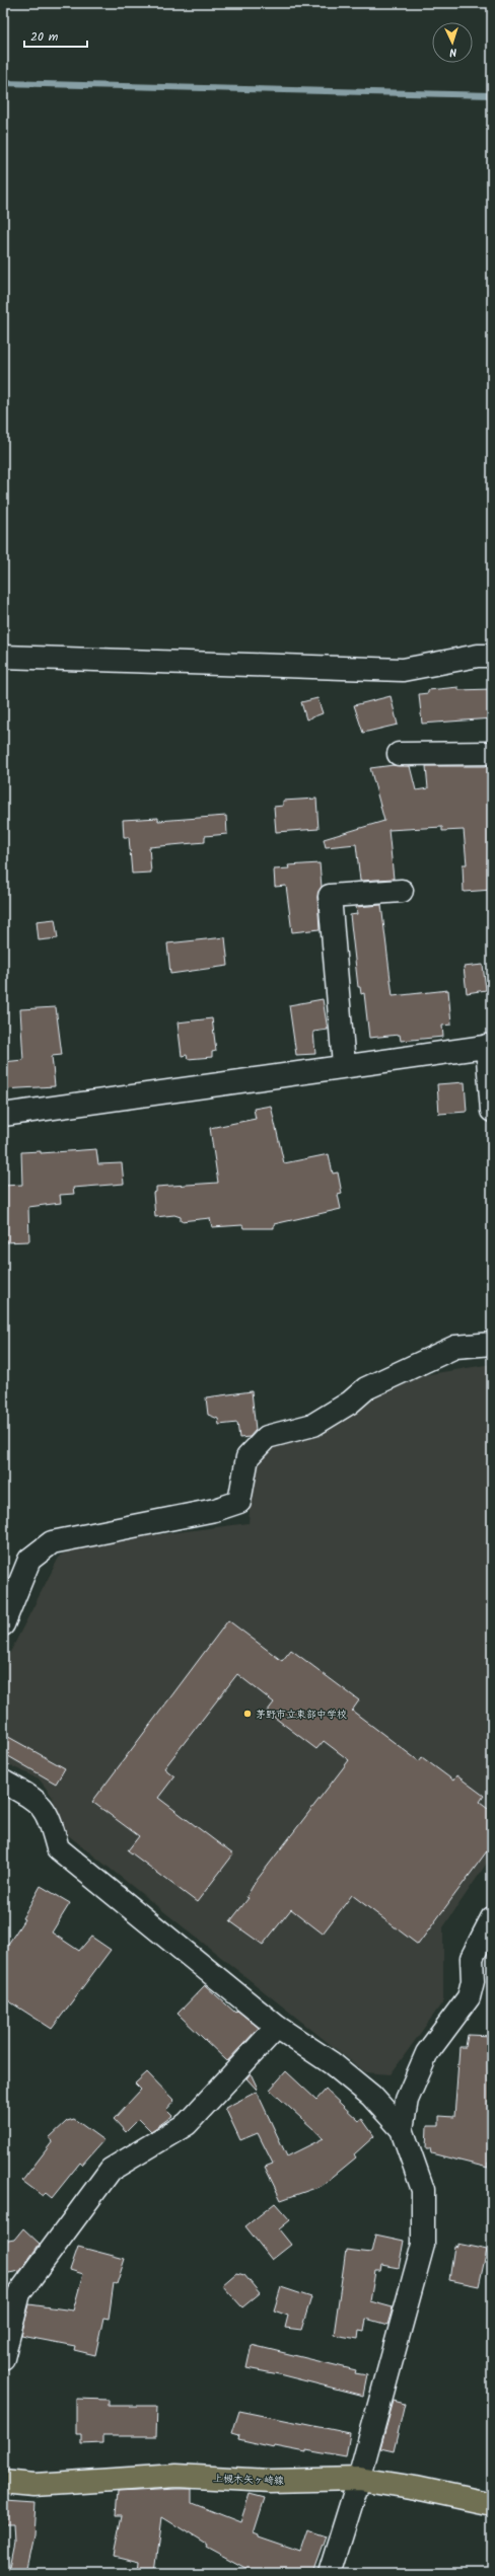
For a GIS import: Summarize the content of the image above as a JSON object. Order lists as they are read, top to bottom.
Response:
{
  "streets": {
    "main road": ["上槻木矢ヶ崎線"]
  },
  "places": ["茅野市立東部中学校"],
  "scale_bar": "20 m",
  "north": "bottom"
}
